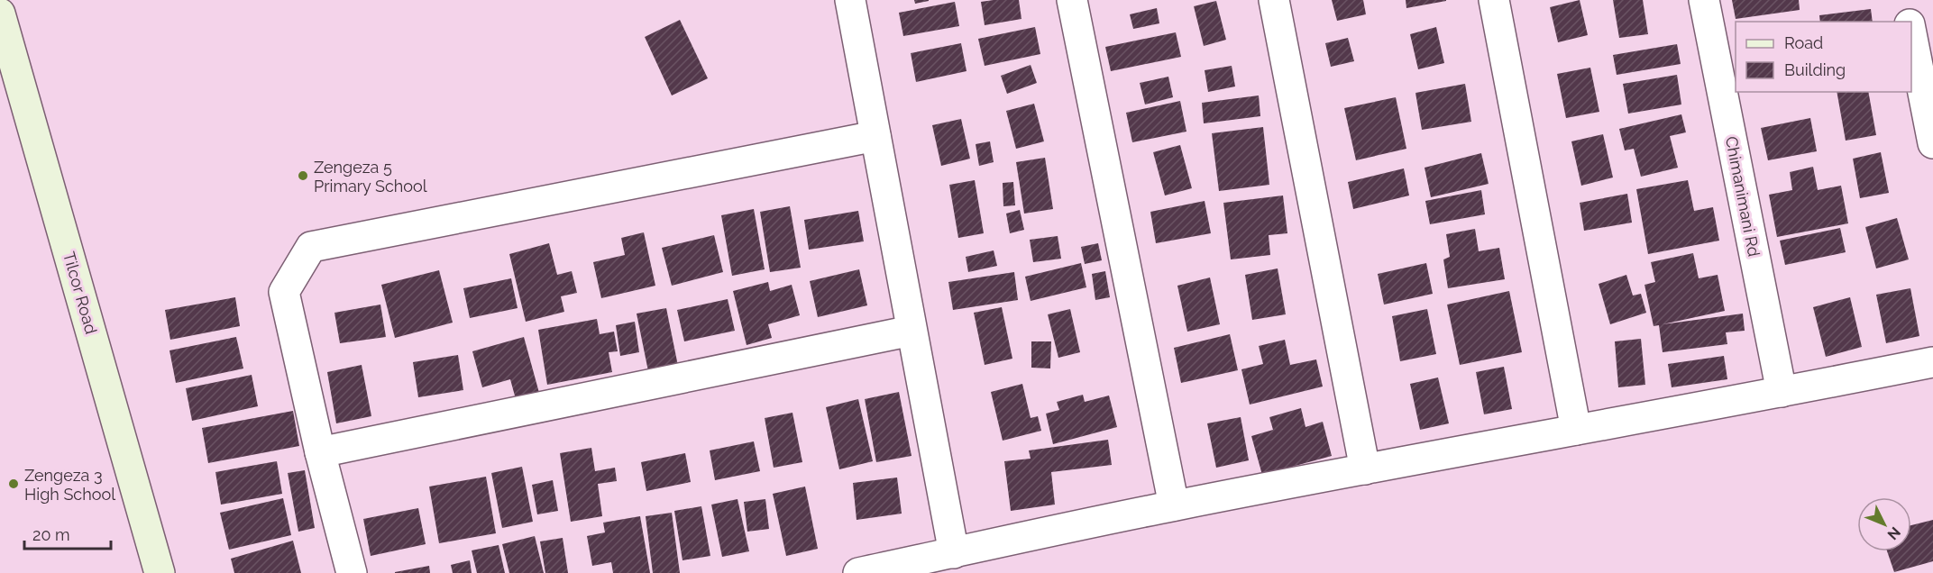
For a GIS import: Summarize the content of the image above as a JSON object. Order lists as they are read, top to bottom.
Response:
{
  "streets": {
    "street": ["Chimanimani Rd", "Tilcor Road"]
  },
  "places": ["Zengeza 5 Primary School", "Zengeza 3 High School"],
  "legend": ["Road", "Building"],
  "scale_bar": "20 m",
  "north": "bottom right"
}
